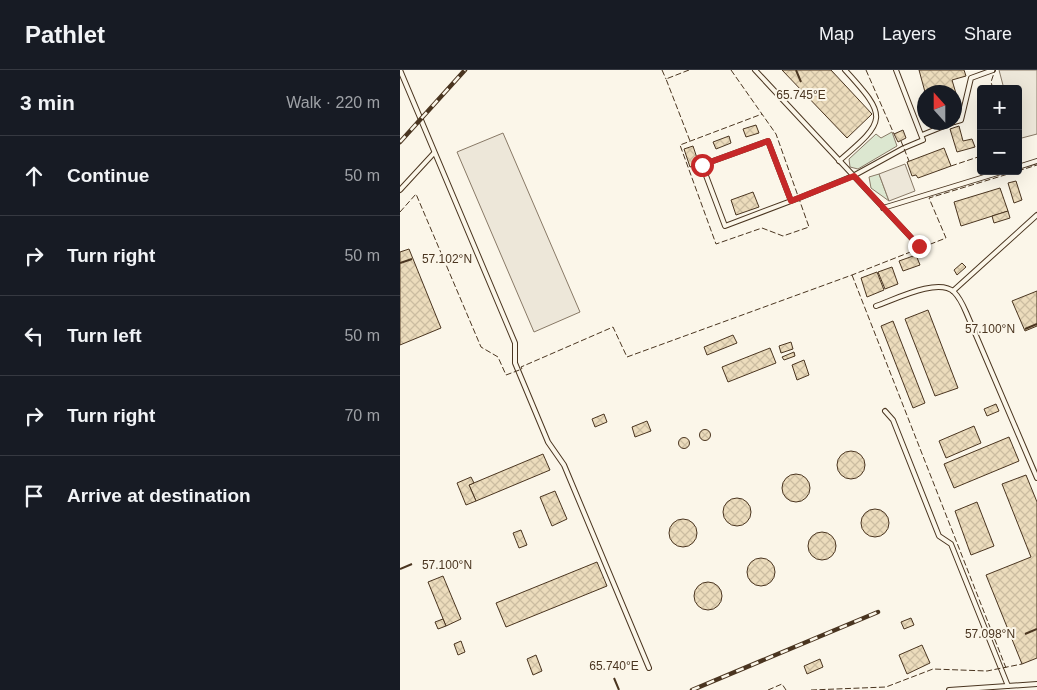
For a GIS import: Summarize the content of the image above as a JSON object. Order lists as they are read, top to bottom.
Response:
{
  "north": "top",
  "page": {
    "header": "Pathlet",
    "nav": ["Map", "Layers", "Share"],
    "heading": ["3 min", "Walk · 220 m"],
    "map_buttons": ["+", "−"],
    "list": [
      ["Continue", "50 m"],
      ["Turn right", "50 m"],
      ["Turn left", "50 m"],
      ["Turn right", "70 m"],
      "Arrive at destination"
    ]
  },
  "coordinates": [
    "65.745°E",
    "57.102°N",
    "57.100°N",
    "57.098°N",
    "65.740°E"
  ]
}
